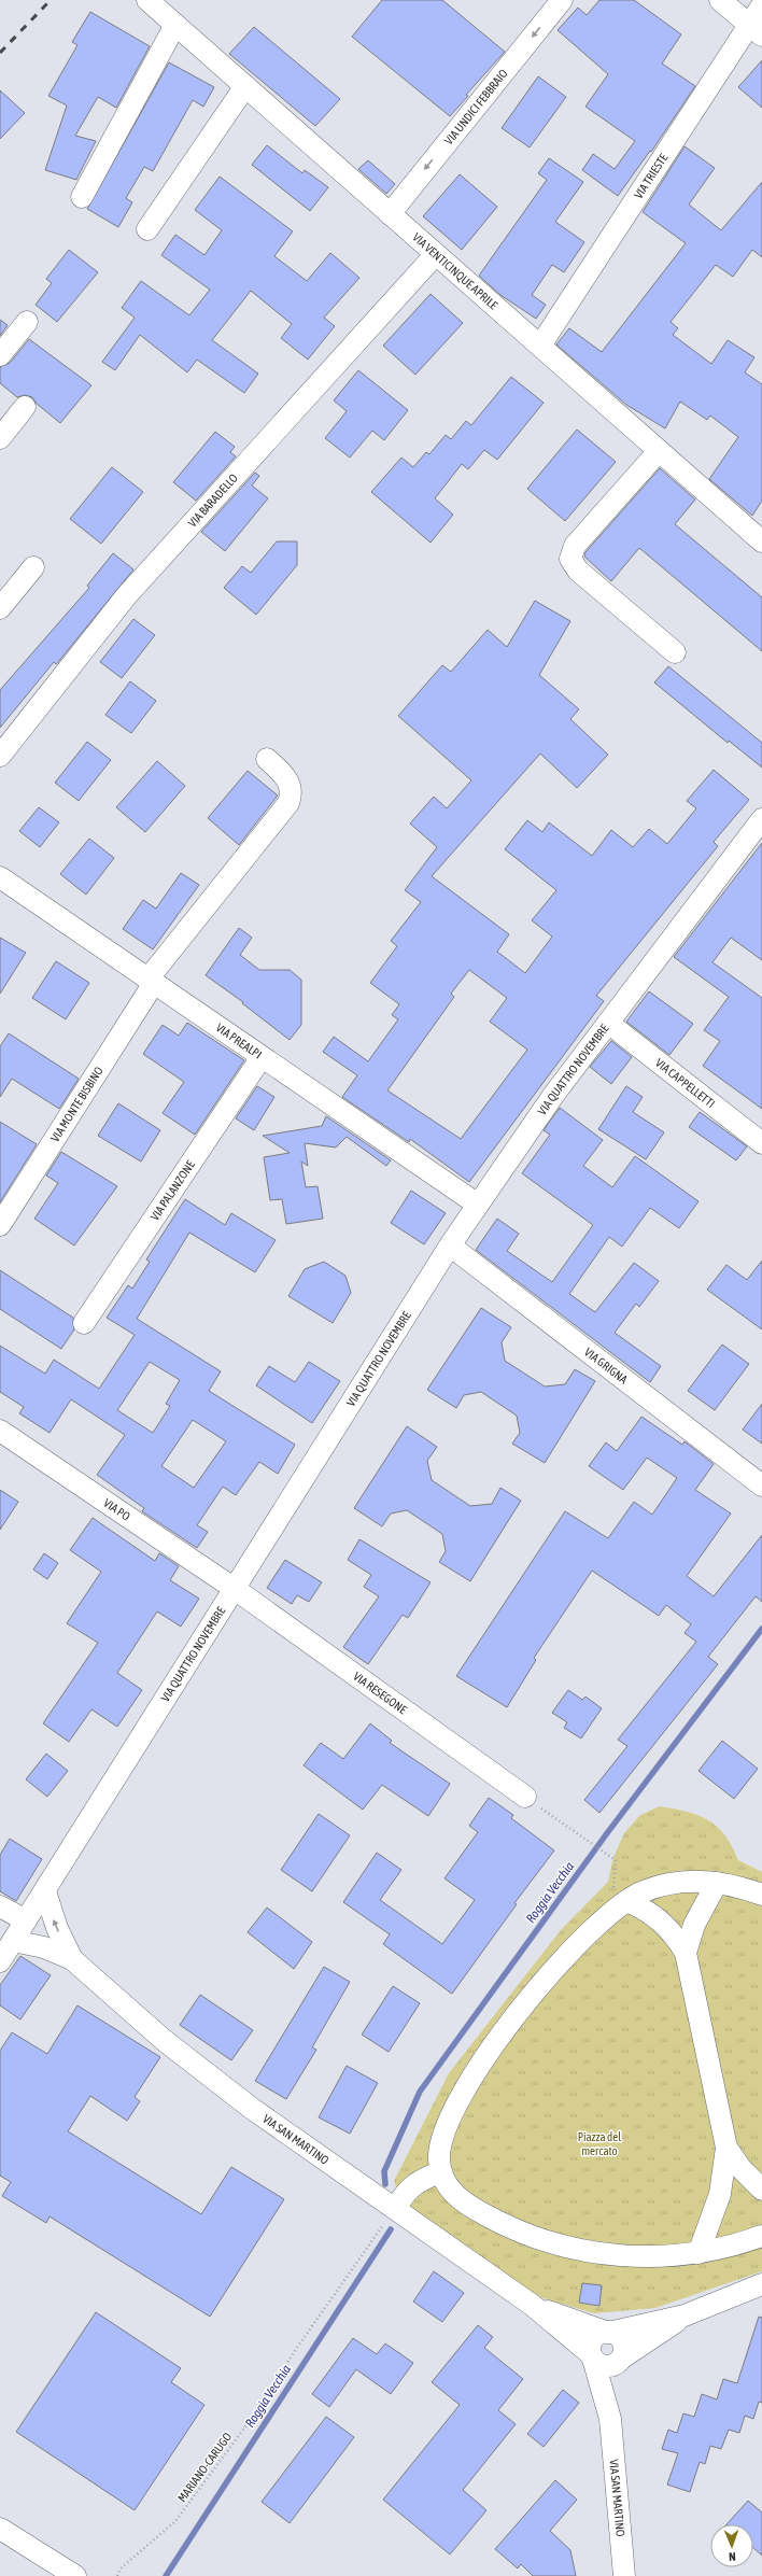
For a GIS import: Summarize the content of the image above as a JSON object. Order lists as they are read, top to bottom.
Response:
{
  "streets": {
    "street": [
      "VIA UNDICI FEBBRAIO",
      "VIA TRIESTE",
      "VIA VENTICINQUE APRILE",
      "VIA BARADELLO",
      "VIA PREALPI",
      "VIA QUATTRO NOVEMBRE",
      "VIA CAPPELLETTI",
      "VIA MONTE BISBINO",
      "VIA PALANZONE",
      "VIA GRIGNA",
      "VIA PO",
      "VIA RESEGONE",
      "VIA SAN MARTINO"
    ],
    "path": ["MARIANO-CARUGO"]
  },
  "crossings": [
    ["VIA UNDICI FEBBRAIO", "VIA VENTICINQUE APRILE"],
    ["VIA TRIESTE", "VIA VENTICINQUE APRILE"],
    ["VIA VENTICINQUE APRILE", "VIA BARADELLO"],
    ["VIA PREALPI", "VIA QUATTRO NOVEMBRE"],
    ["VIA PREALPI", "VIA MONTE BISBINO"],
    ["VIA PREALPI", "VIA PALANZONE"],
    ["VIA QUATTRO NOVEMBRE", "VIA CAPPELLETTI"],
    ["VIA QUATTRO NOVEMBRE", "VIA GRIGNA"],
    ["VIA QUATTRO NOVEMBRE", "VIA PO"],
    ["VIA QUATTRO NOVEMBRE", "VIA RESEGONE"],
    ["VIA PO", "VIA RESEGONE"],
    ["VIA SAN MARTINO", "MARIANO-CARUGO"]
  ],
  "one_way": ["VIA UNDICI FEBBRAIO"],
  "water": ["Roggia Vecchia"],
  "parks": ["Piazza del mercato"],
  "north": "bottom"
}
